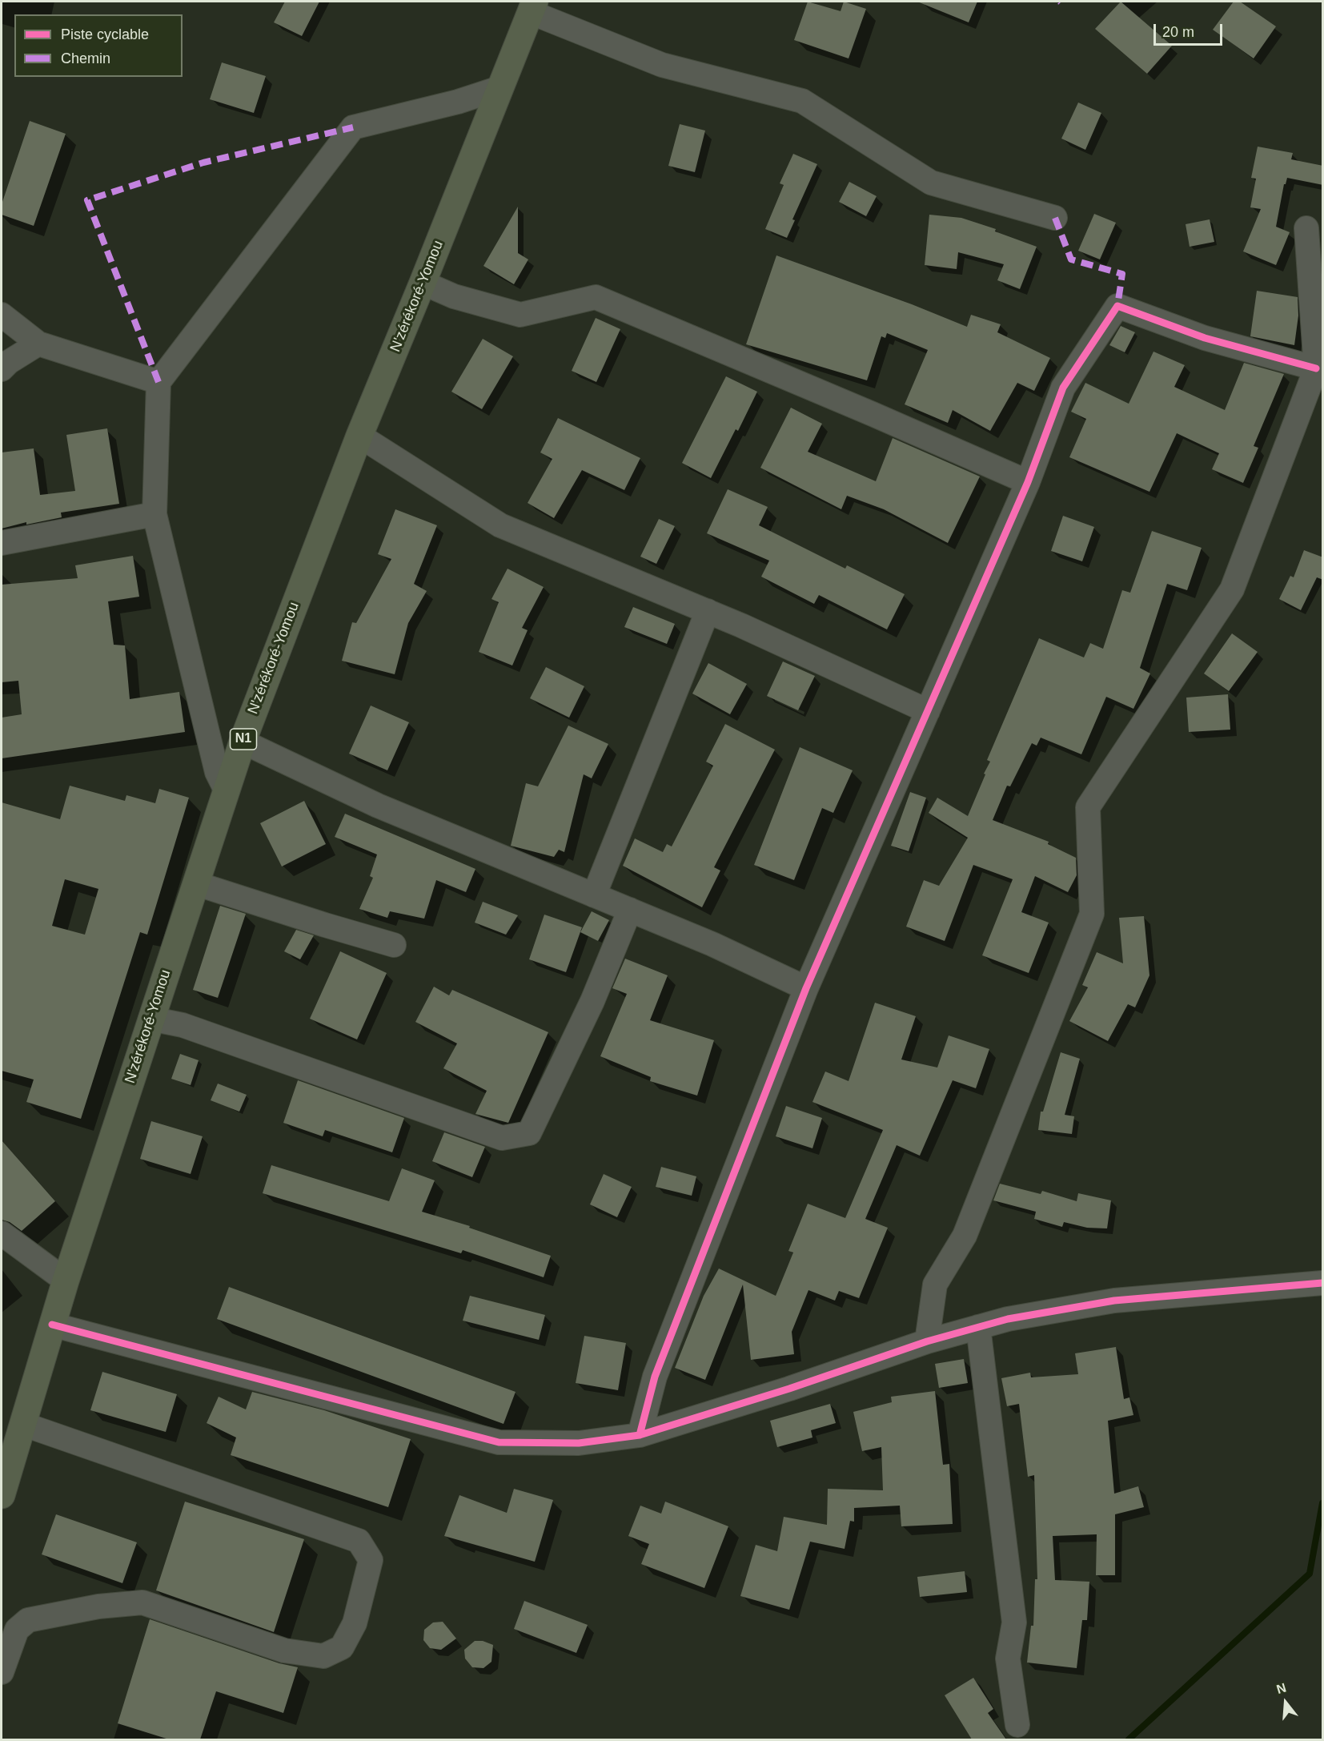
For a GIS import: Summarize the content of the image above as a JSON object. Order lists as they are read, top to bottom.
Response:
{
  "streets": {
    "highway": ["N'zérékoré-Yomou", "N1"]
  },
  "legend": ["Piste cyclable", "Chemin"],
  "scale_bar": "20 m",
  "north": "top"
}
